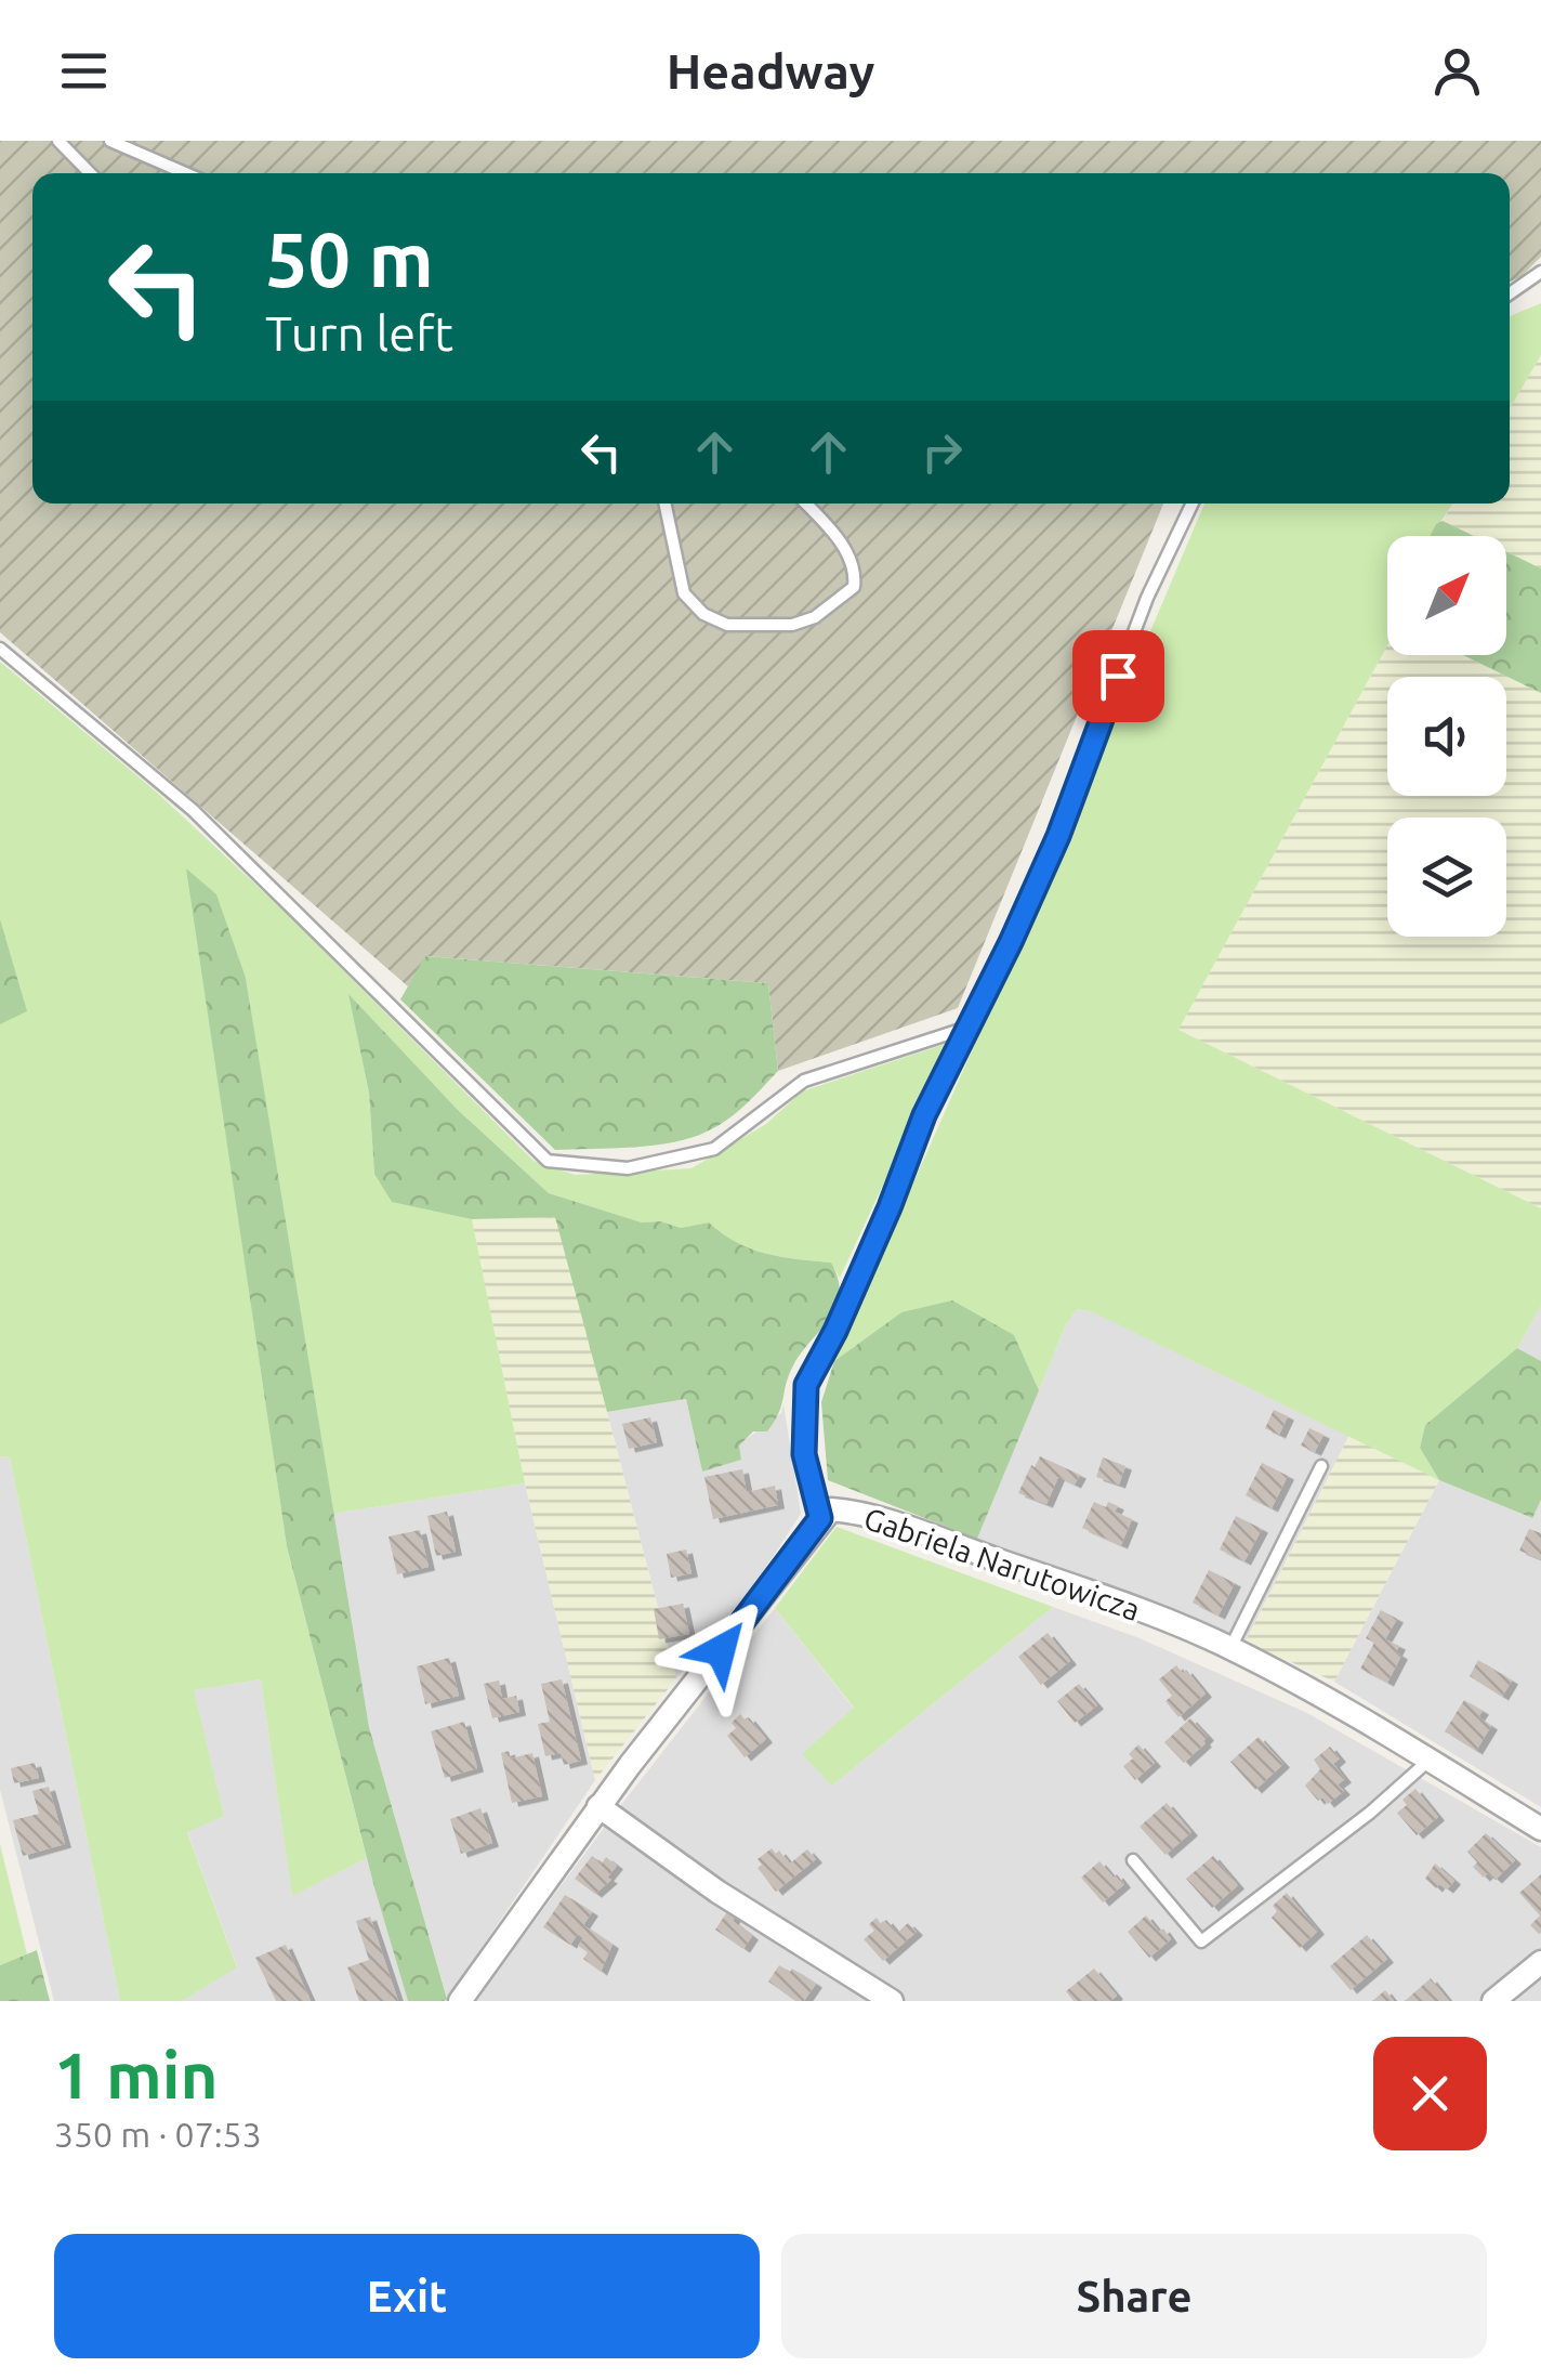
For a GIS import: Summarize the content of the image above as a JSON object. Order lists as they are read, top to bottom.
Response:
{
  "streets": {
    "street": ["Gabriela Narutowicza"]
  },
  "north": "top right",
  "page": {
    "header": "Headway",
    "turn": ["50 m", "Turn left"],
    "heading": ["1 min", "350 m · 07:53"],
    "buttons": ["Exit", "Share"]
  }
}
